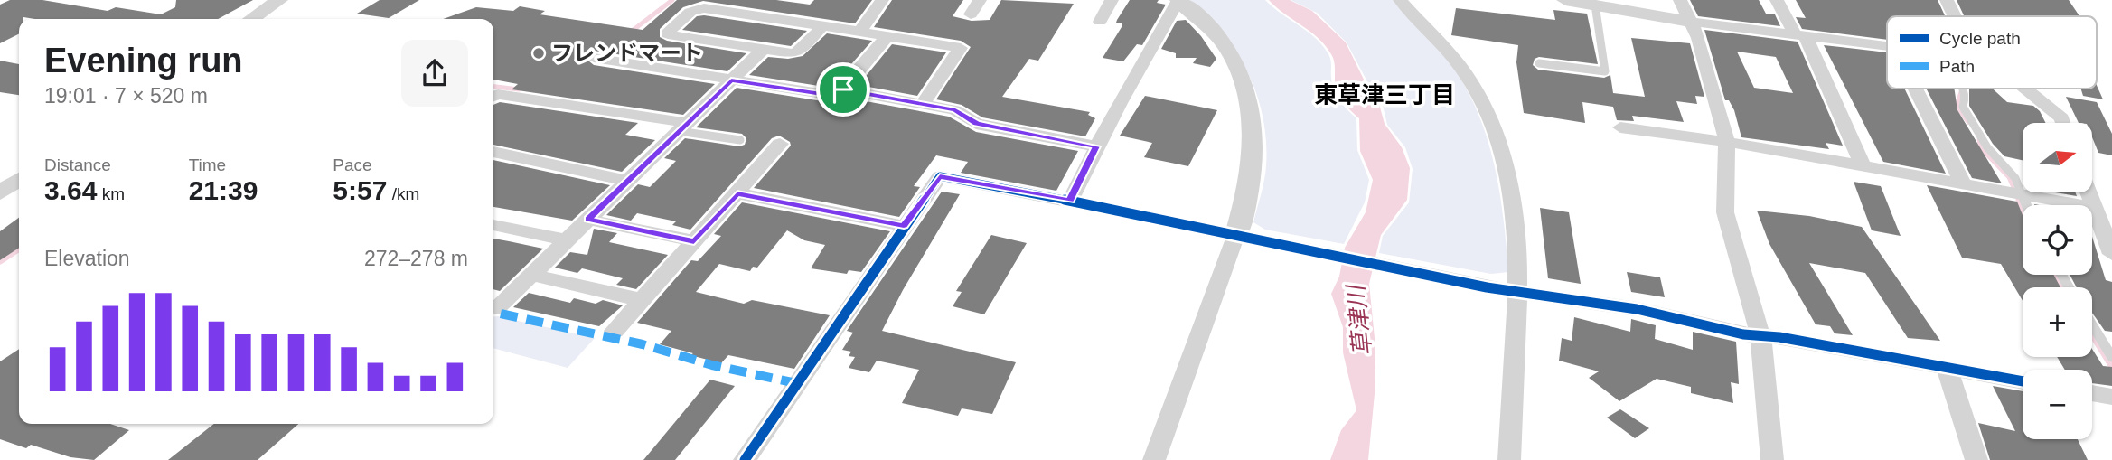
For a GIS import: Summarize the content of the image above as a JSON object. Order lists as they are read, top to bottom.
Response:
{
  "districts": ["東草津三丁目"],
  "water": ["草津川"],
  "places": ["フレンドマート"],
  "legend": ["Cycle path", "Path"],
  "north": "right",
  "page": {
    "heading": ["Evening run", "19:01 · 7 × 520 m"],
    "map_buttons": ["+", "−"],
    "stats": [
      ["Distance", "3.64 km"],
      ["Time", "21:39"],
      ["Pace", "5:57 /km"]
    ],
    "chart": ["Elevation", "272–278 m"]
  }
}
